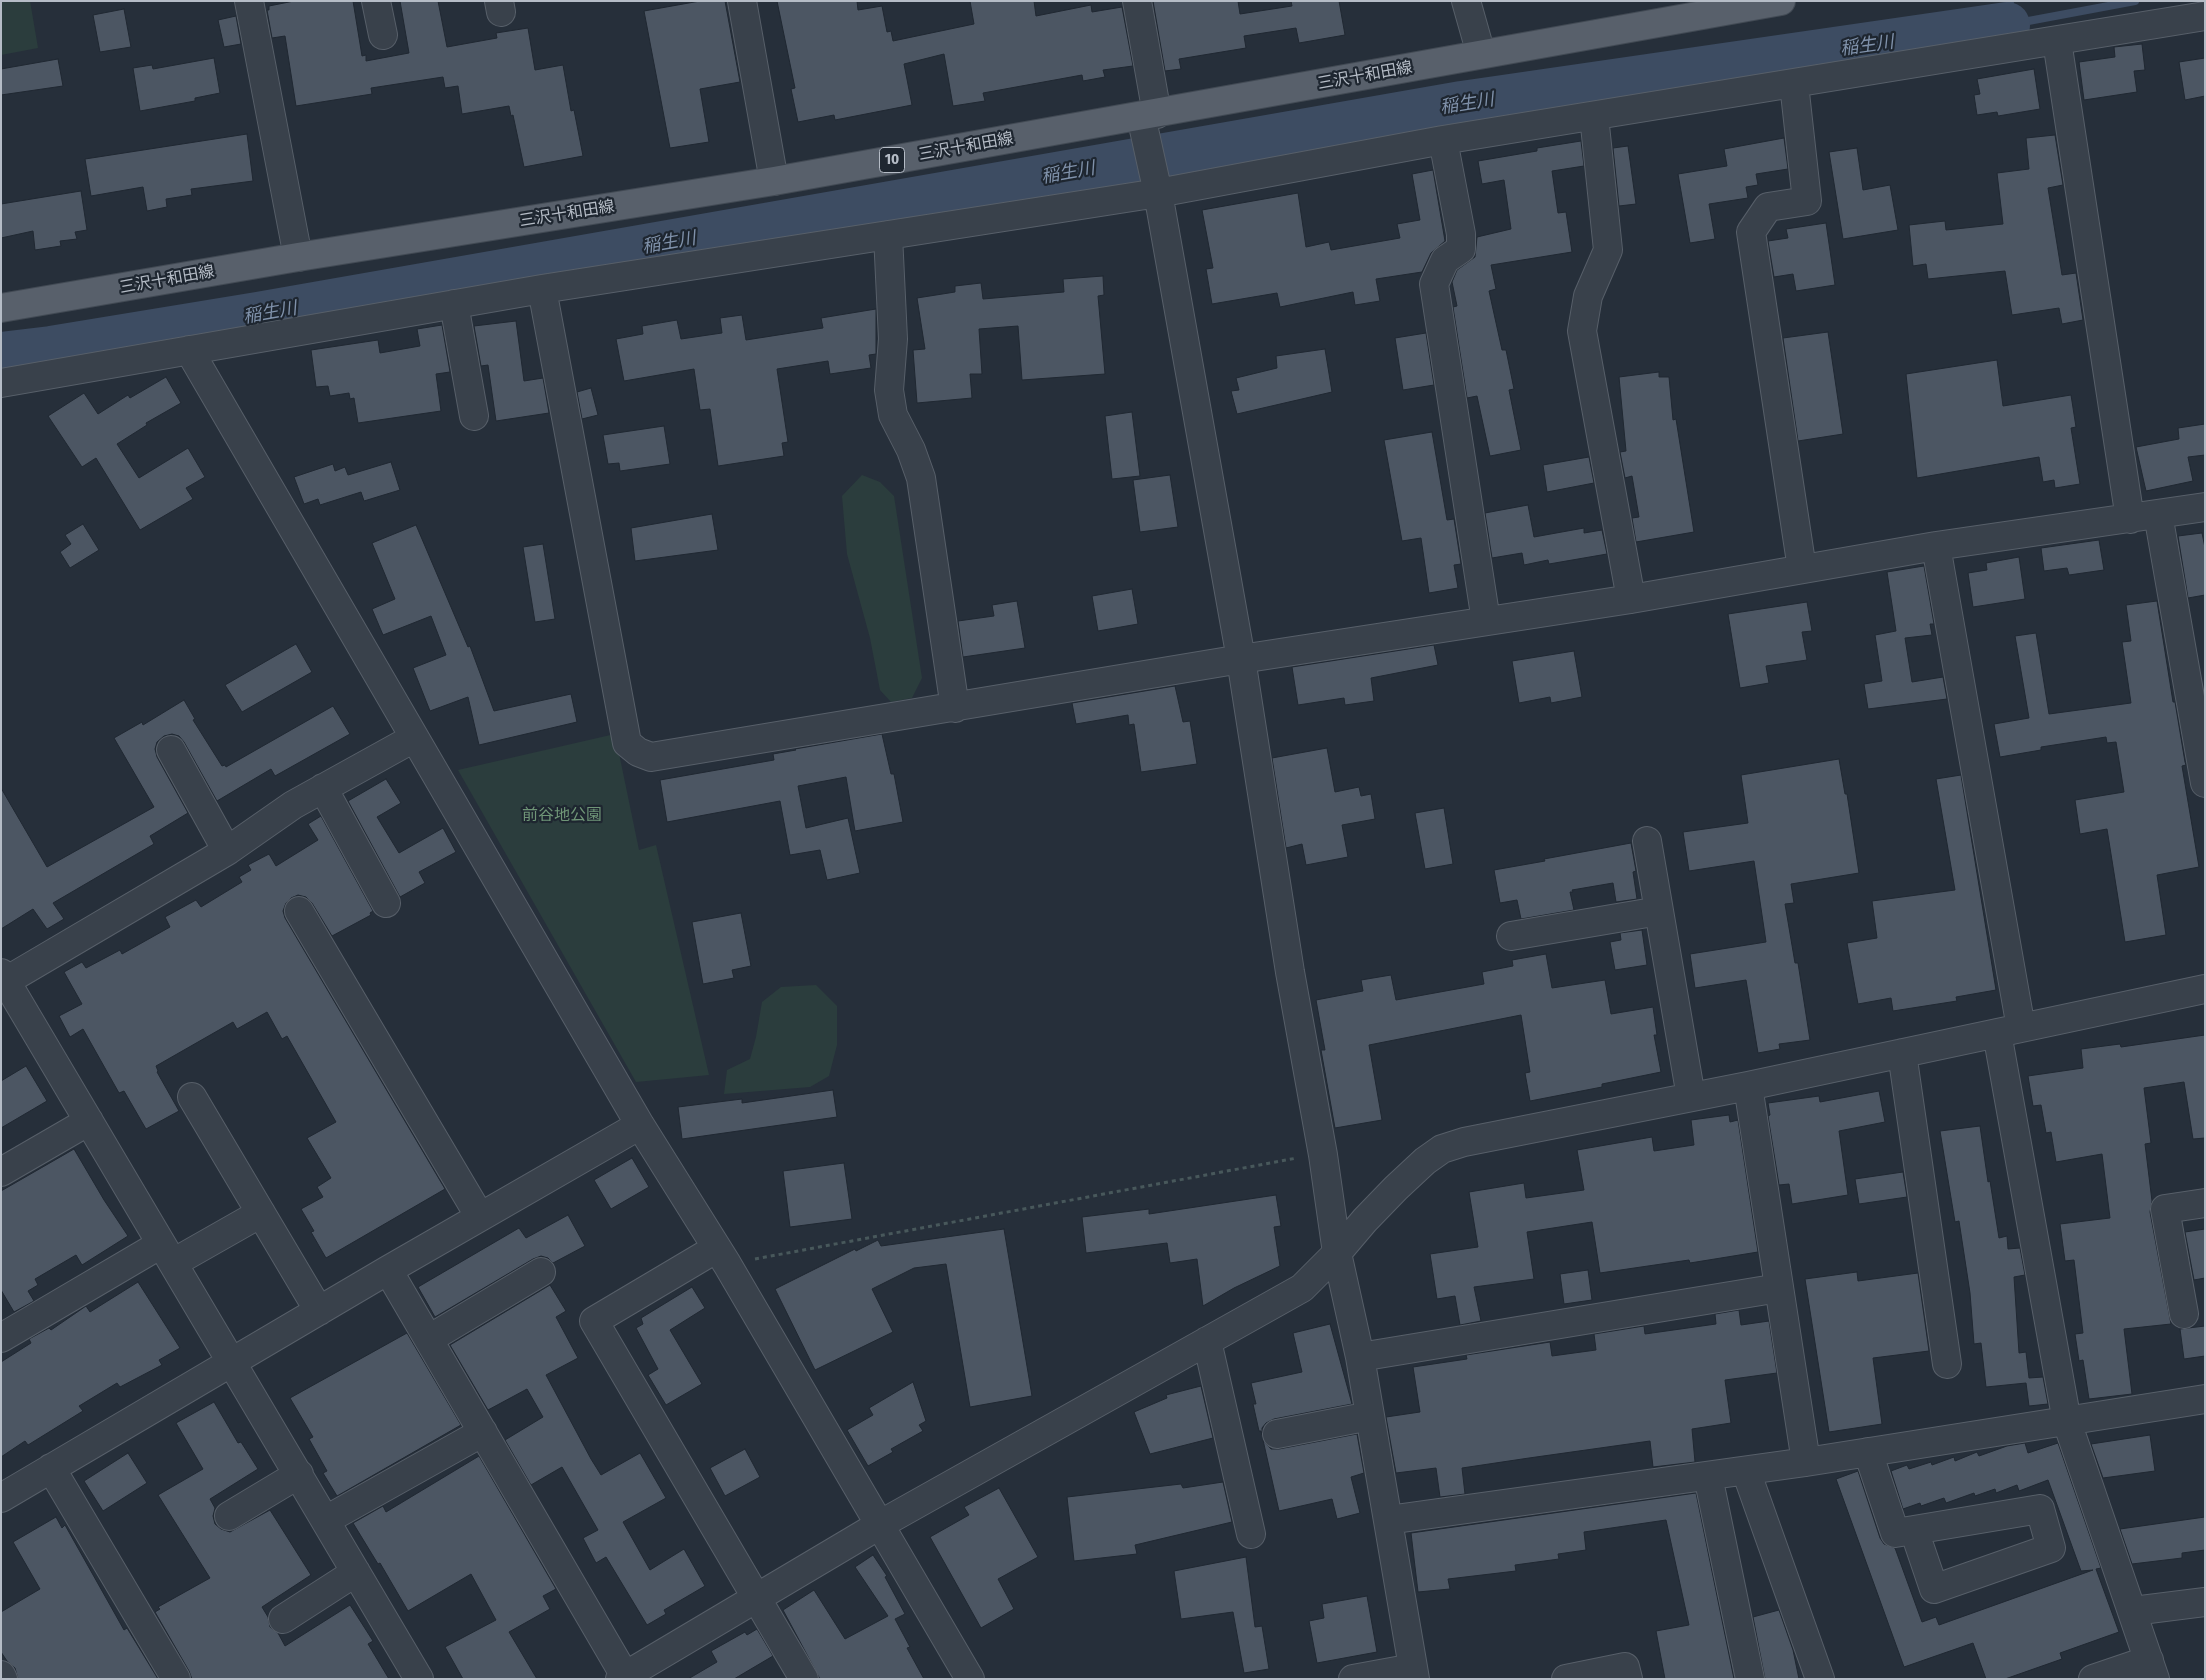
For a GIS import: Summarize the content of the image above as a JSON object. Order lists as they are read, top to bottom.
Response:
{
  "streets": {
    "main road": ["三沢十和田線", "10"]
  },
  "water": ["稲生川"],
  "parks": ["前谷地公園"]
}
